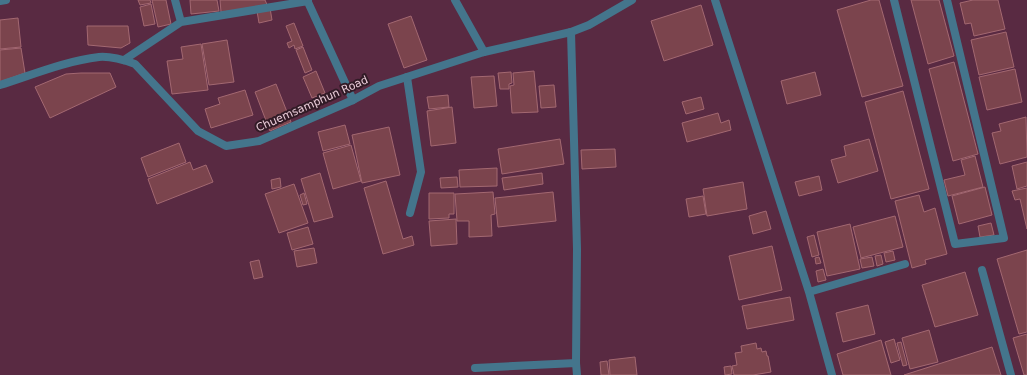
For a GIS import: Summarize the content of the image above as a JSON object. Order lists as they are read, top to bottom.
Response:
{
  "streets": {
    "street": ["Chuemsamphun Road"]
  }
}
